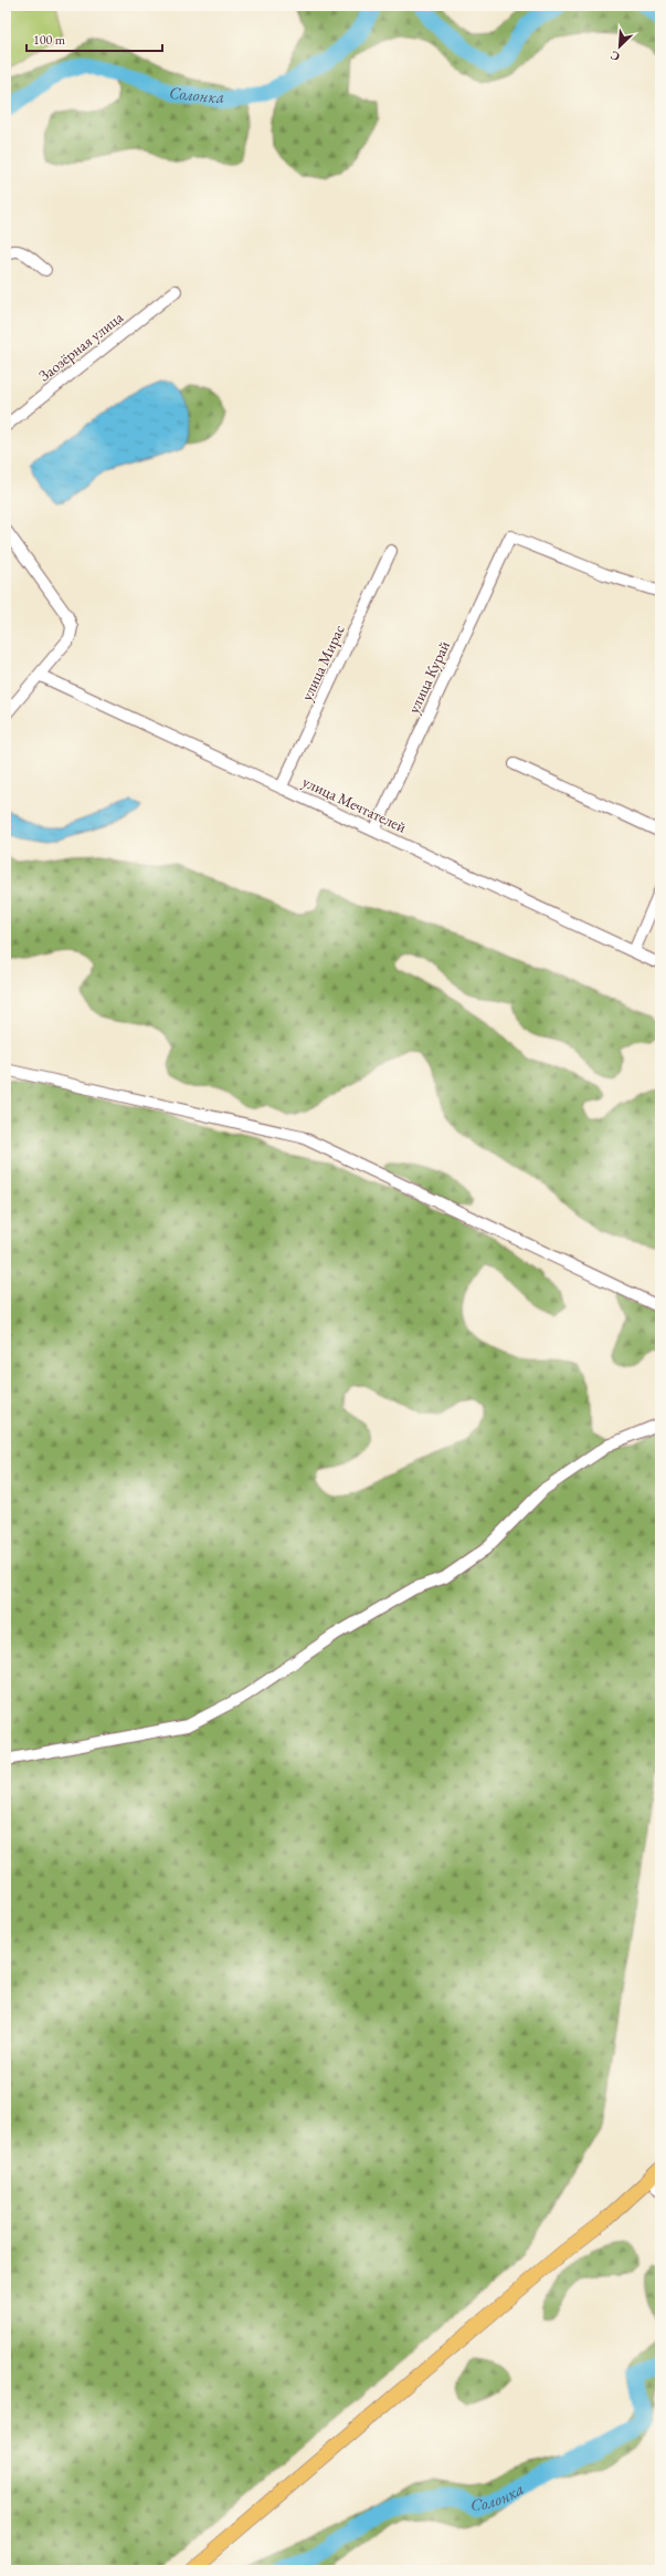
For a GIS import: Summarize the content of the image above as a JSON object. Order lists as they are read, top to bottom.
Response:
{
  "streets": {
    "street": [
      "Заозёрная улица",
      "улица Мирас",
      "улица Курай",
      "улица Мечтателей"
    ]
  },
  "crossings": [
    ["улица Мирас", "улица Мечтателей"],
    ["улица Курай", "улица Мечтателей"]
  ],
  "water": ["Солонка"],
  "scale_bar": "100 m",
  "north": "bottom left"
}
